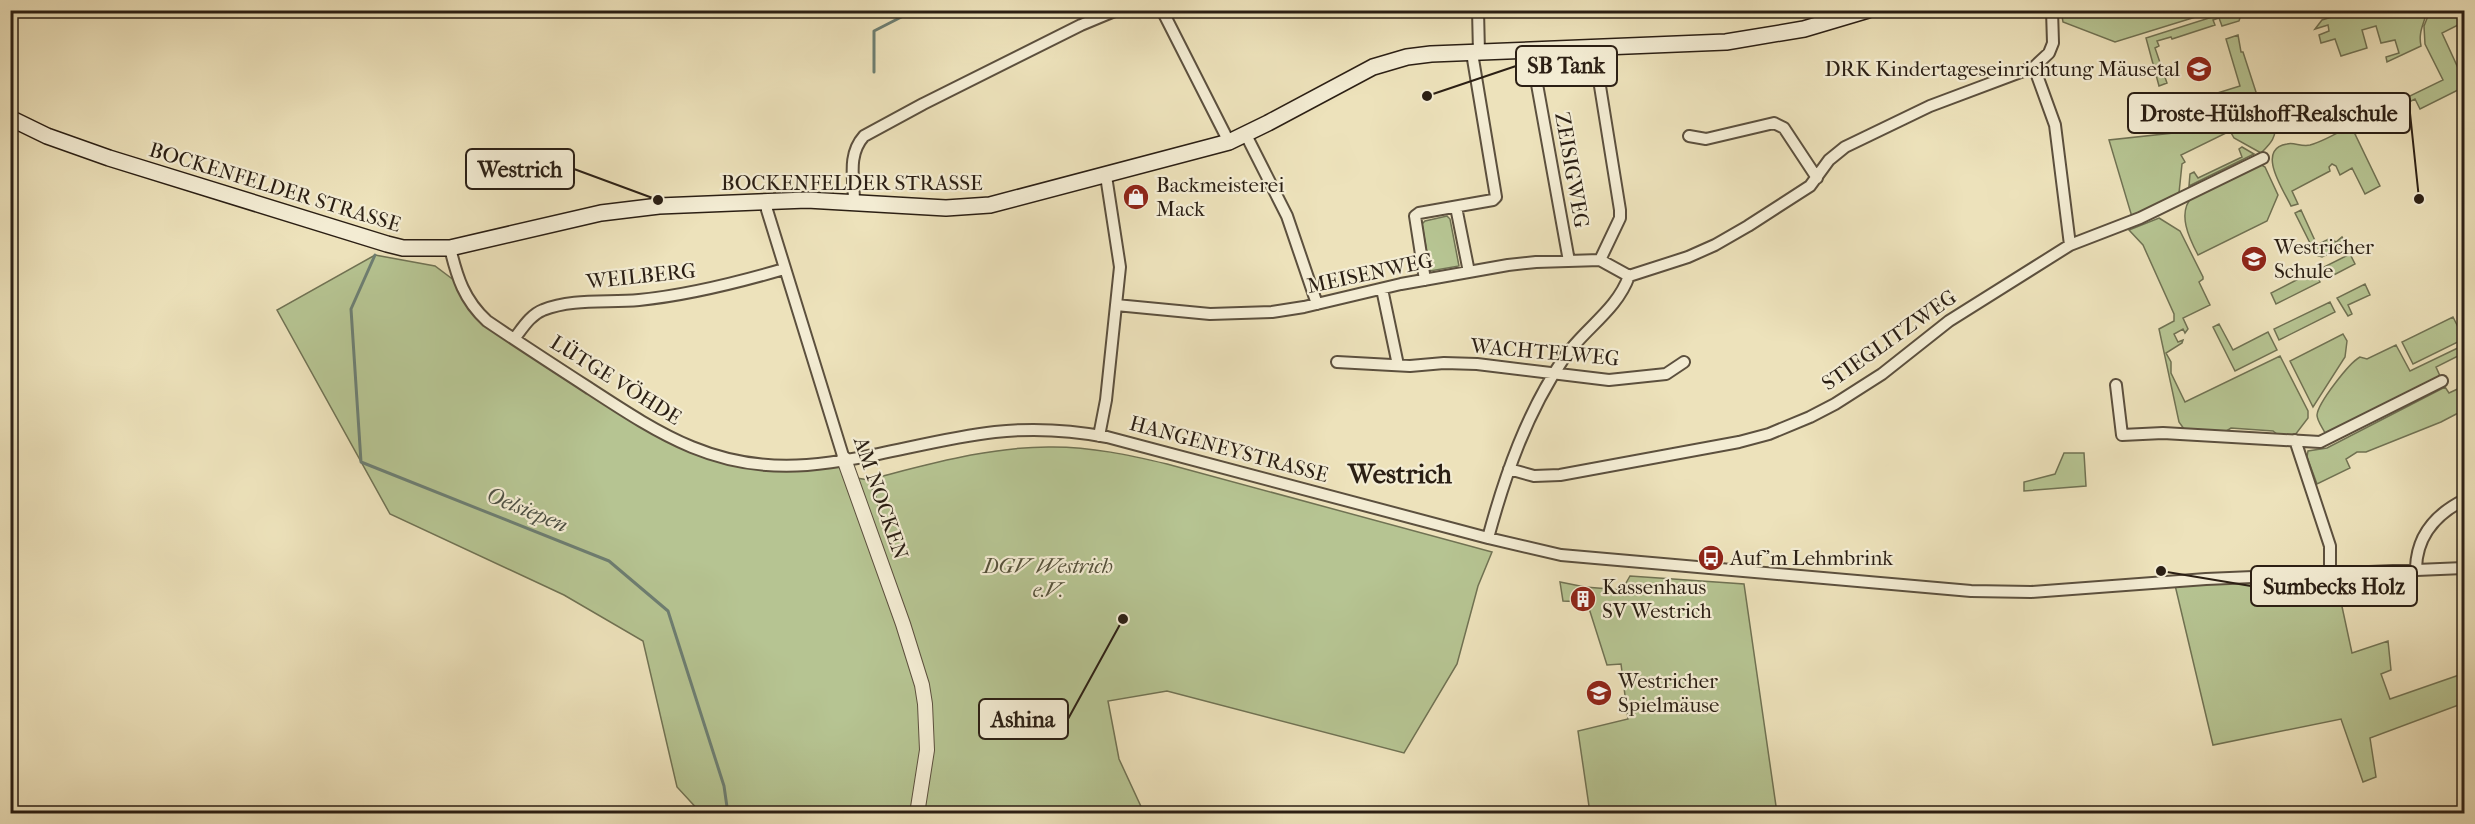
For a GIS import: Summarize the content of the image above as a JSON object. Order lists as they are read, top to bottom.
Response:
{
  "streets": {
    "main road": ["BOCKENFELDER STRASSE"],
    "street": [
      "ZEISIGWEG",
      "MEISENWEG",
      "WEILBERG",
      "STIEGLITZWEG",
      "WACHTELWEG",
      "LÜTGE VÖHDE",
      "HANGENEYSTRASSE",
      "AM NOCKEN"
    ]
  },
  "crossings": [
    ["ZEISIGWEG", "BOCKENFELDER STRASSE"],
    ["ZEISIGWEG", "MEISENWEG"],
    ["BOCKENFELDER STRASSE", "LÜTGE VÖHDE"],
    ["BOCKENFELDER STRASSE", "HANGENEYSTRASSE"],
    ["BOCKENFELDER STRASSE", "AM NOCKEN"],
    ["MEISENWEG", "HANGENEYSTRASSE"],
    ["WEILBERG", "LÜTGE VÖHDE"],
    ["WEILBERG", "AM NOCKEN"],
    ["LÜTGE VÖHDE", "HANGENEYSTRASSE"],
    ["LÜTGE VÖHDE", "AM NOCKEN"]
  ],
  "districts": ["Westrich"],
  "water": ["Oelsiepen"],
  "parks": ["DGV Westrich e.V."],
  "places": {
    "school or university": ["DRK Kindertageseinrichtung Mäusetal", "Westricher Schule", "Westricher Spielmäuse"],
    "other": [
      "SB Tank",
      "Droste-Hülshoff-Realschule",
      "Westrich",
      "Sumbecks Holz",
      "Ashina"
    ],
    "shop": ["Backmeisterei Mack"],
    "bus stop": ["Auf'm Lehmbrink"],
    "building": ["Kassenhaus SV Westrich"]
  }
}
